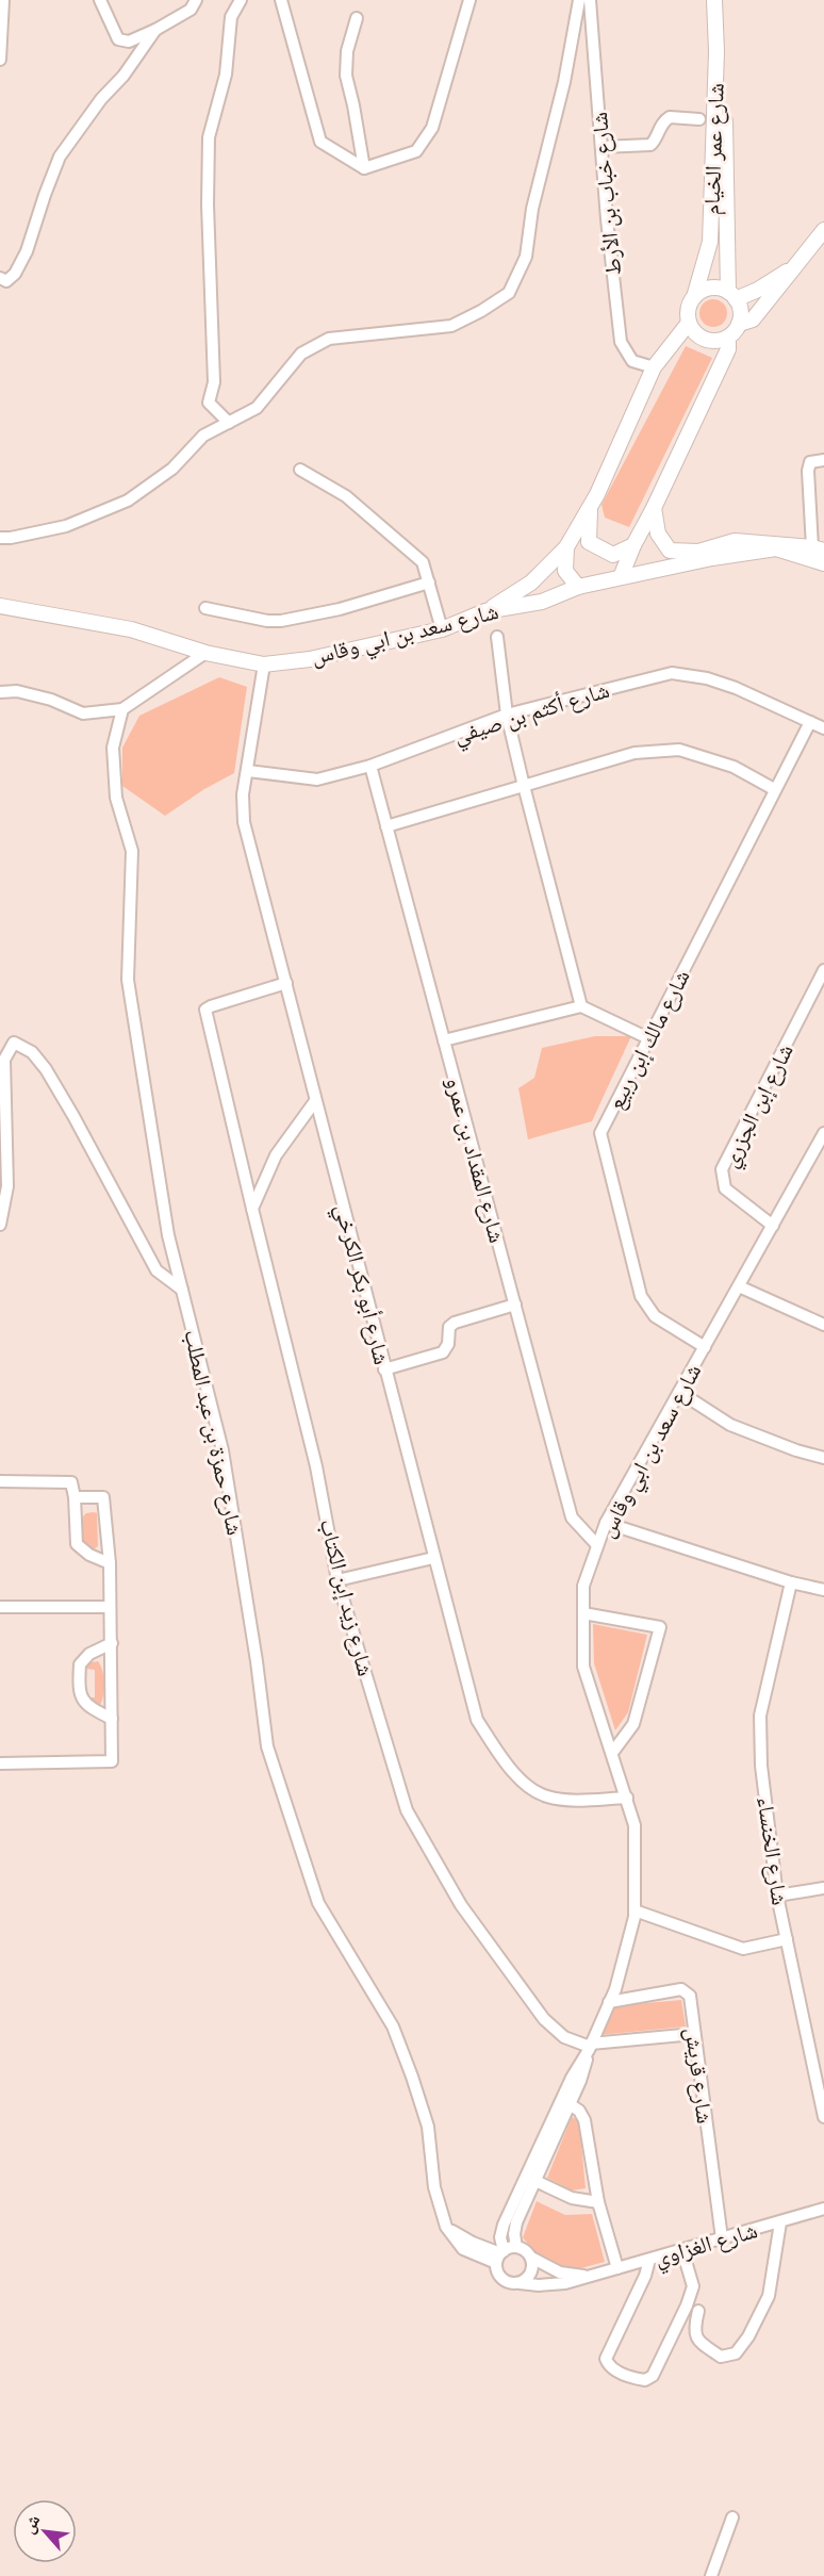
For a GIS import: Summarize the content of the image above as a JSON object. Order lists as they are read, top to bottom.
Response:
{
  "streets": {
    "street": [
      "شارع عمر الخيام",
      "شارع خباب بن الأرط",
      "شارع سعد بن ابي وقاس",
      "شارع أكثم بن صيفي",
      "شارع مالك إبن ربيع",
      "شارع إبن الجزري",
      "شارع المقداد بن عمرو",
      "شارع أبو بكر الكرخي",
      "شارع حمزة بن عبد المطلب",
      "شارع زيد إبن الكتاب",
      "شارع الخنساء",
      "شارع قريش",
      "شارع الغزاوي"
    ]
  },
  "crossings": [
    ["شارع سعد بن ابي وقاس", "شارع مالك إبن ربيع"],
    ["شارع سعد بن ابي وقاس", "شارع إبن الجزري"],
    ["شارع سعد بن ابي وقاس", "شارع المقداد بن عمرو"],
    ["شارع سعد بن ابي وقاس", "شارع أبو بكر الكرخي"],
    ["شارع سعد بن ابي وقاس", "شارع حمزة بن عبد المطلب"],
    ["شارع سعد بن ابي وقاس", "شارع زيد إبن الكتاب"],
    ["شارع سعد بن ابي وقاس", "شارع قريش"],
    ["شارع سعد بن ابي وقاس", "شارع الغزاوي"],
    ["شارع أكثم بن صيفي", "شارع مالك إبن ربيع"],
    ["شارع أكثم بن صيفي", "شارع المقداد بن عمرو"],
    ["شارع أكثم بن صيفي", "شارع أبو بكر الكرخي"],
    ["شارع أبو بكر الكرخي", "شارع زيد إبن الكتاب"],
    ["شارع حمزة بن عبد المطلب", "شارع الغزاوي"],
    ["شارع قريش", "شارع الغزاوي"]
  ],
  "north": "top left"
}
